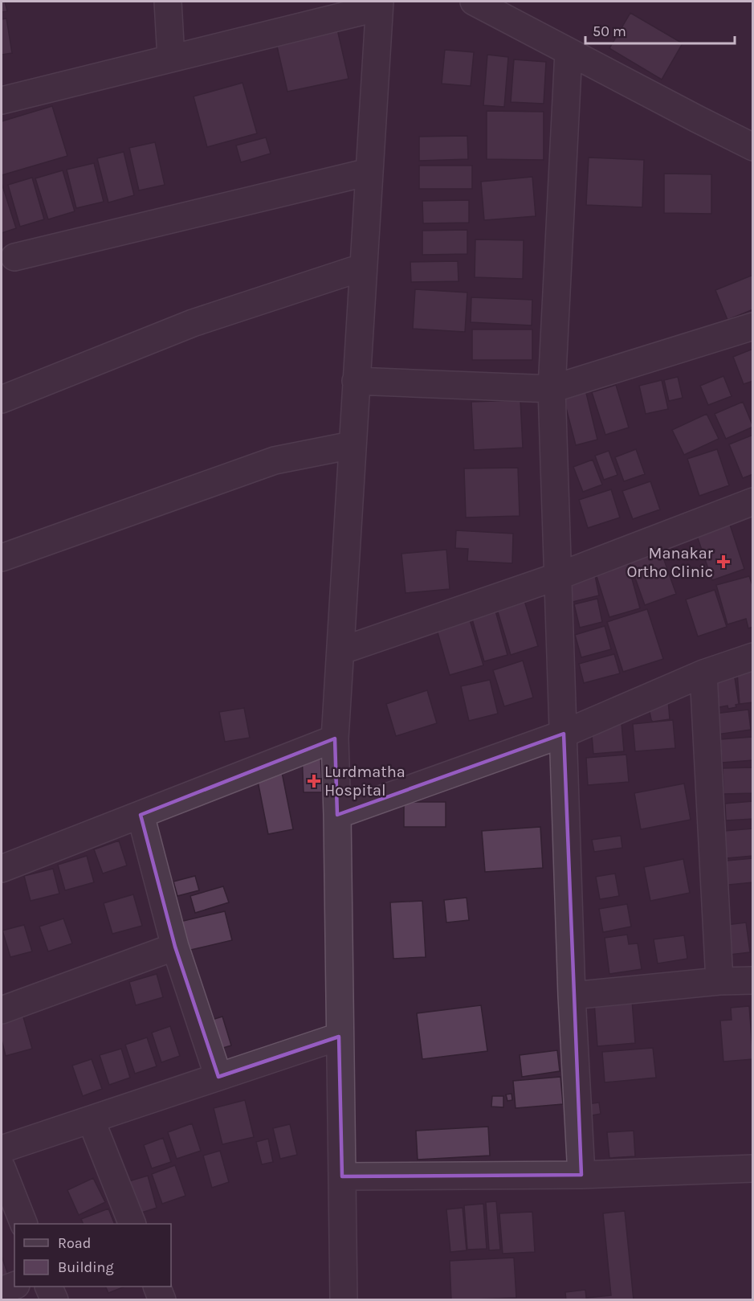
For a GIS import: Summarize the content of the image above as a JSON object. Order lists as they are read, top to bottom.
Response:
{
  "places": {
    "health": ["Manakar Ortho Clinic", "Lurdmatha Hospital"]
  },
  "legend": ["Road", "Building"],
  "scale_bar": "50 m"
}
